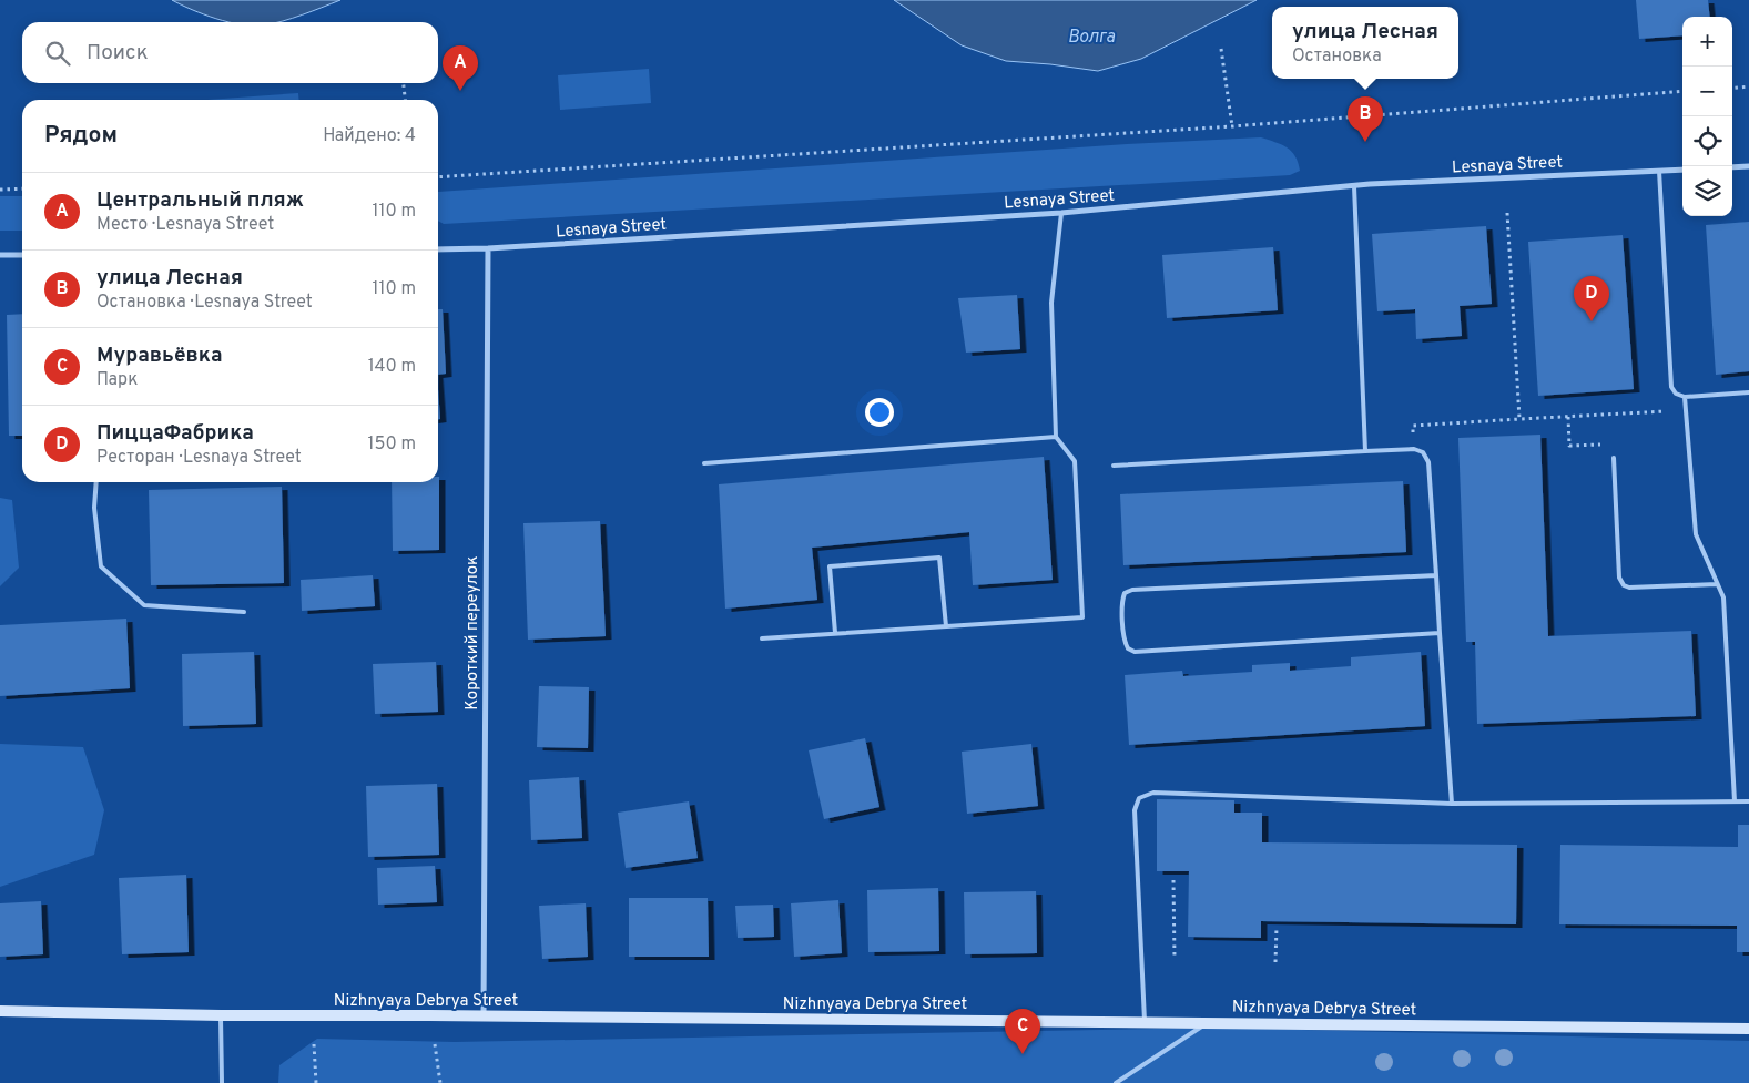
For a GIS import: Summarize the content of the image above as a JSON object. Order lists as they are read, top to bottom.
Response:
{
  "streets": {
    "main road": ["Nizhnyaya Debrya Street"],
    "street": ["Lesnaya Street", "Короткий переулок"]
  },
  "crossings": [
    ["Lesnaya Street", "Короткий переулок"],
    ["Короткий переулок", "Nizhnyaya Debrya Street"]
  ],
  "water": ["Волга"],
  "page": {
    "popup": ["улица Лесная", "Остановка"],
    "map_buttons": ["+", "−"],
    "search": "Поиск",
    "pins": [
      "A",
      "B",
      "D",
      "C"
    ],
    "heading": ["Рядом", "Найдено: 4"],
    "list": [
      {
        "mark": "A",
        "name": "Центральный пляж",
        "note": "Место · Lesnaya Street",
        "value": "110 m"
      },
      {
        "mark": "B",
        "name": "улица Лесная",
        "note": "Остановка · Lesnaya Street",
        "value": "110 m"
      },
      {
        "mark": "C",
        "name": "Муравьёвка",
        "note": "Парк",
        "value": "140 m"
      },
      {
        "mark": "D",
        "name": "ПиццаФабрика",
        "note": "Ресторан · Lesnaya Street",
        "value": "150 m"
      }
    ]
  }
}
